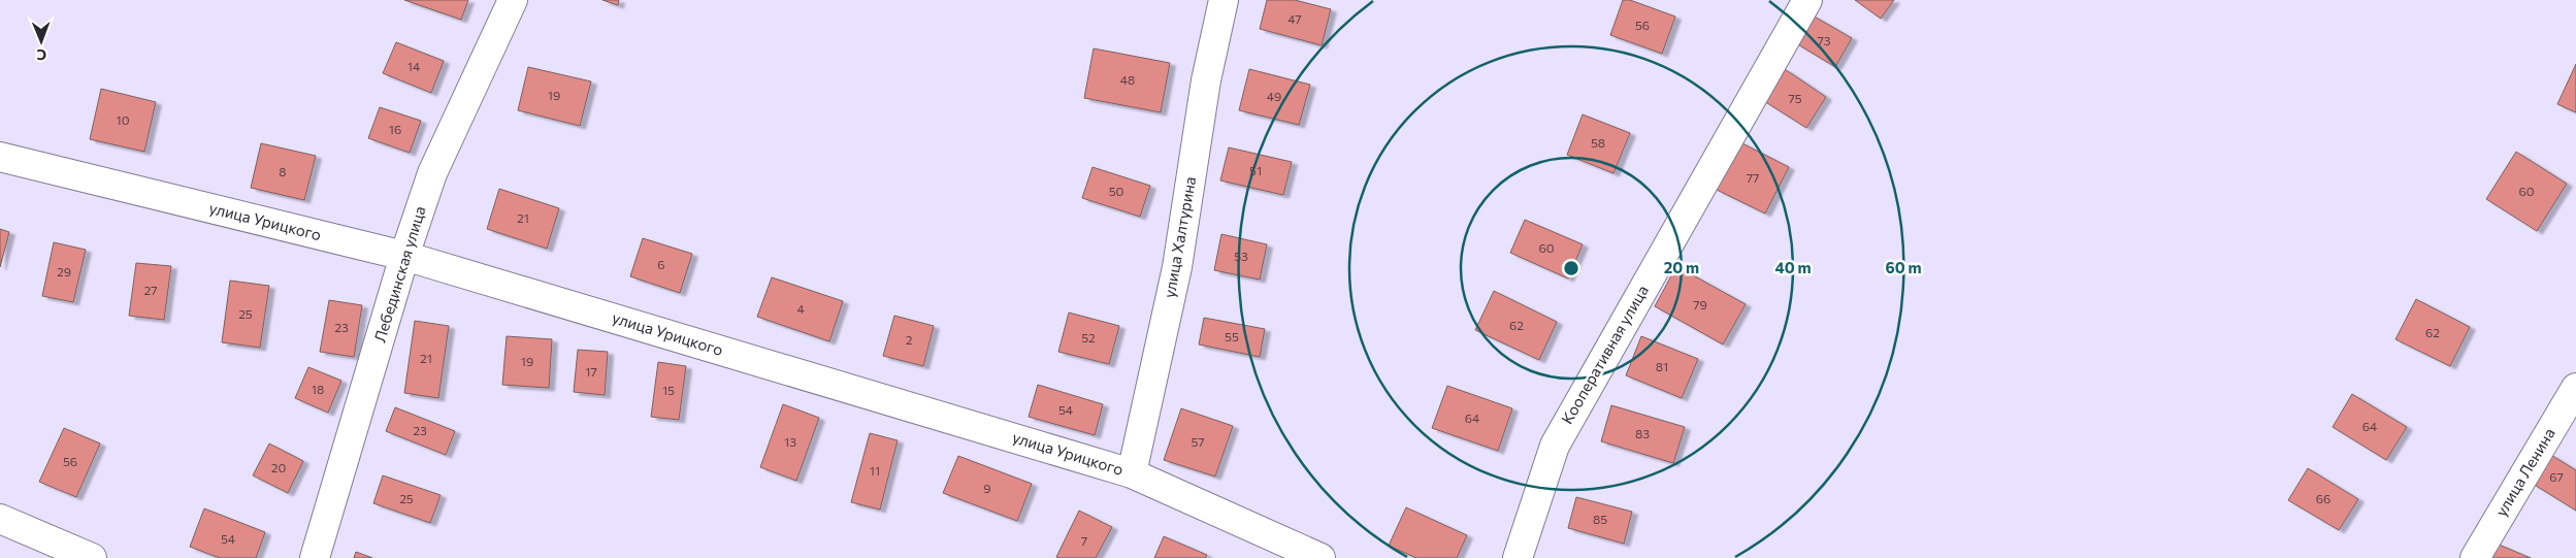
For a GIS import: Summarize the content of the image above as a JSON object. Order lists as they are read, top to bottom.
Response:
{
  "streets": {
    "street": [
      "улица Урицкого",
      "улица Халтурина",
      "Лебединская улица",
      "Кооперативная улица",
      "улица Ленина"
    ]
  },
  "crossings": [
    ["улица Урицкого", "улица Халтурина"],
    ["улица Урицкого", "Лебединская улица"]
  ],
  "house_numbers": [
    "47",
    "56",
    "73",
    "14",
    "48",
    "19",
    "49",
    "75",
    "10",
    "16",
    "58",
    "51",
    "8",
    "77",
    "50",
    "60",
    "21",
    "60",
    "53",
    "6",
    "29",
    "27",
    "79",
    "4",
    "25",
    "62",
    "23",
    "62",
    "55",
    "52",
    "2",
    "21",
    "19",
    "81",
    "17",
    "18",
    "15",
    "54",
    "64",
    "64",
    "23",
    "83",
    "13",
    "57",
    "56",
    "20",
    "11",
    "67",
    "9",
    "25",
    "66",
    "85",
    "54",
    "7"
  ],
  "north": "bottom",
  "rings": ["20 m", "40 m", "60 m"]
}
